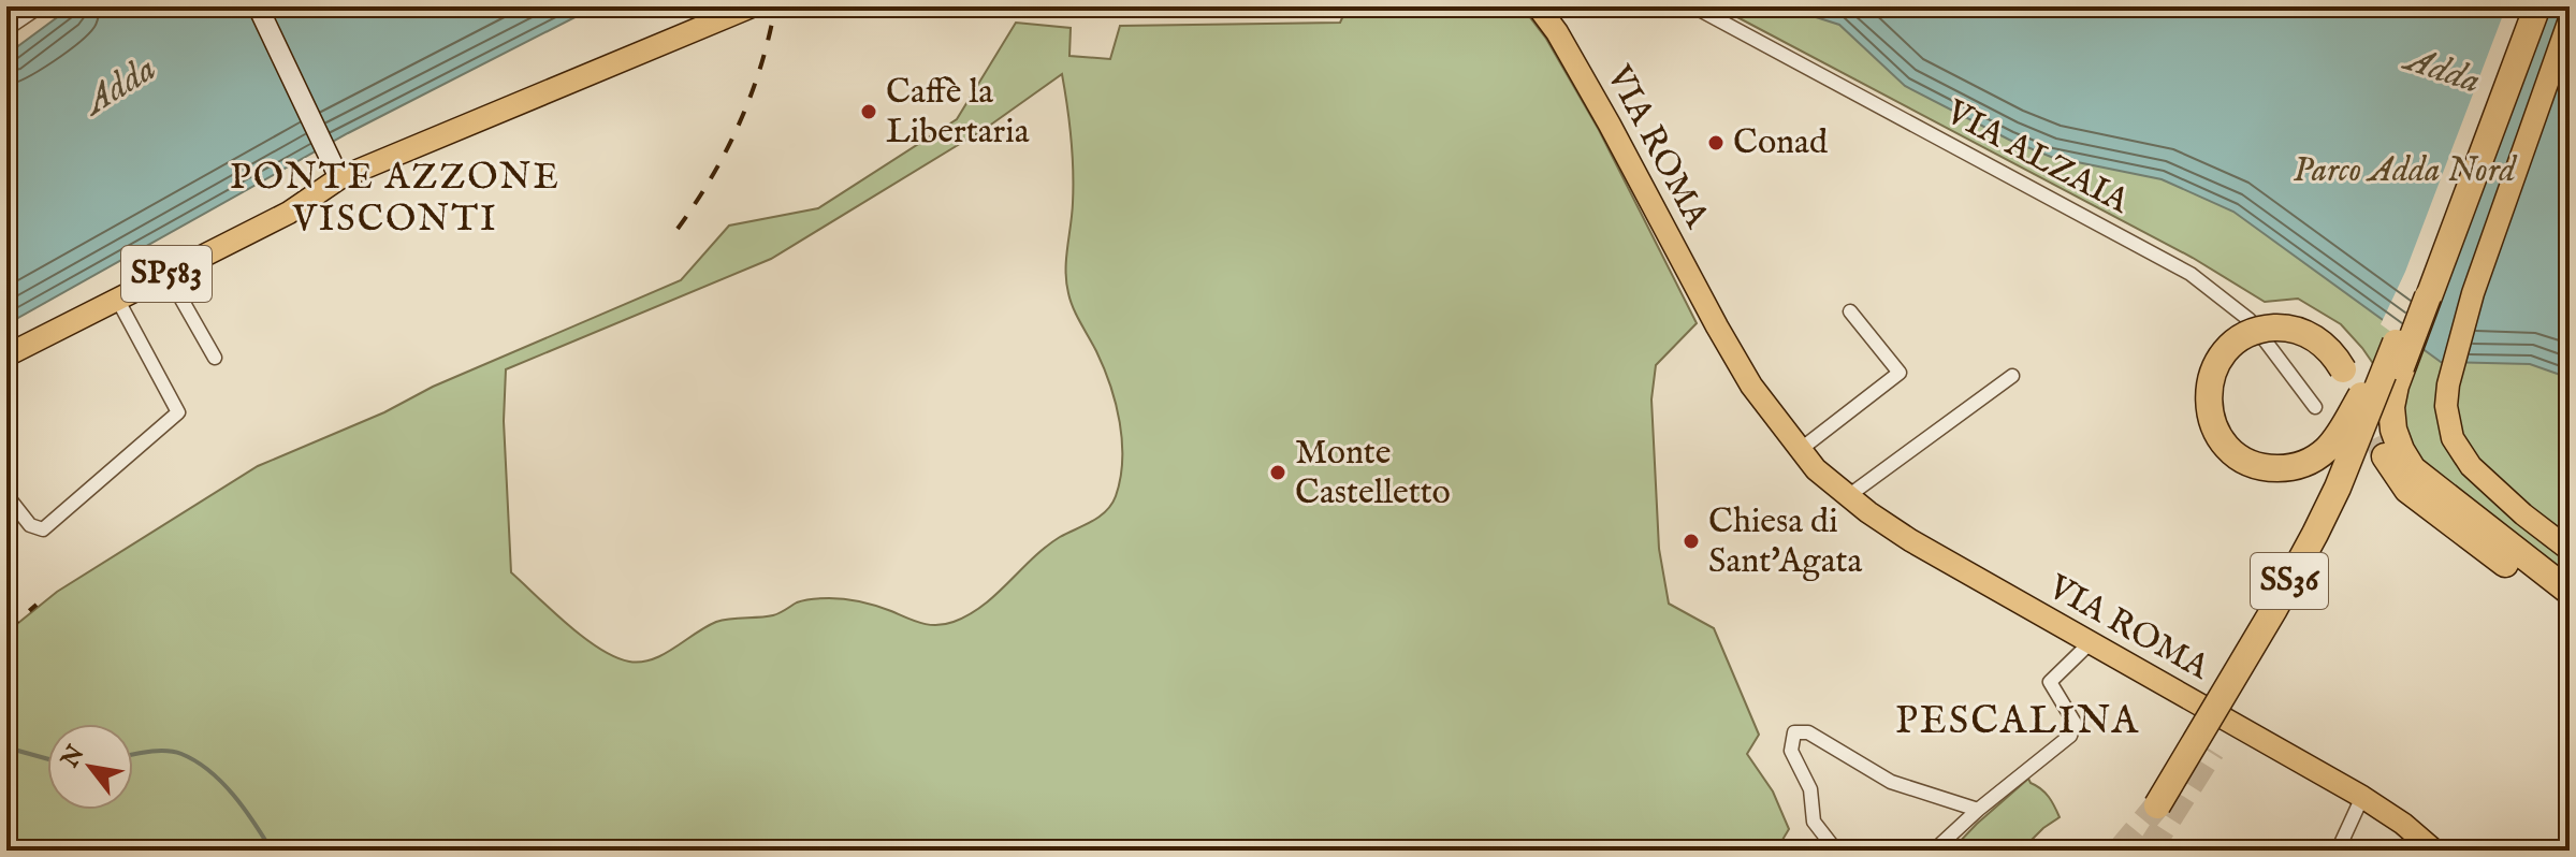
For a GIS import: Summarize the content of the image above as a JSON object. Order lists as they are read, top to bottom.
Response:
{
  "streets": {
    "highway": ["SS36"],
    "main road": ["VIA ROMA", "SP583"],
    "street": ["VIA ALZAIA"]
  },
  "districts": ["PONTE AZZONE VISCONTI", "PESCALINA"],
  "water": ["Adda"],
  "parks": ["Parco Adda Nord"],
  "places": [
    "Caffè la Libertaria",
    "Conad",
    "Monte Castelletto",
    "Chiesa di Sant'Agata"
  ],
  "north": "top left"
}
